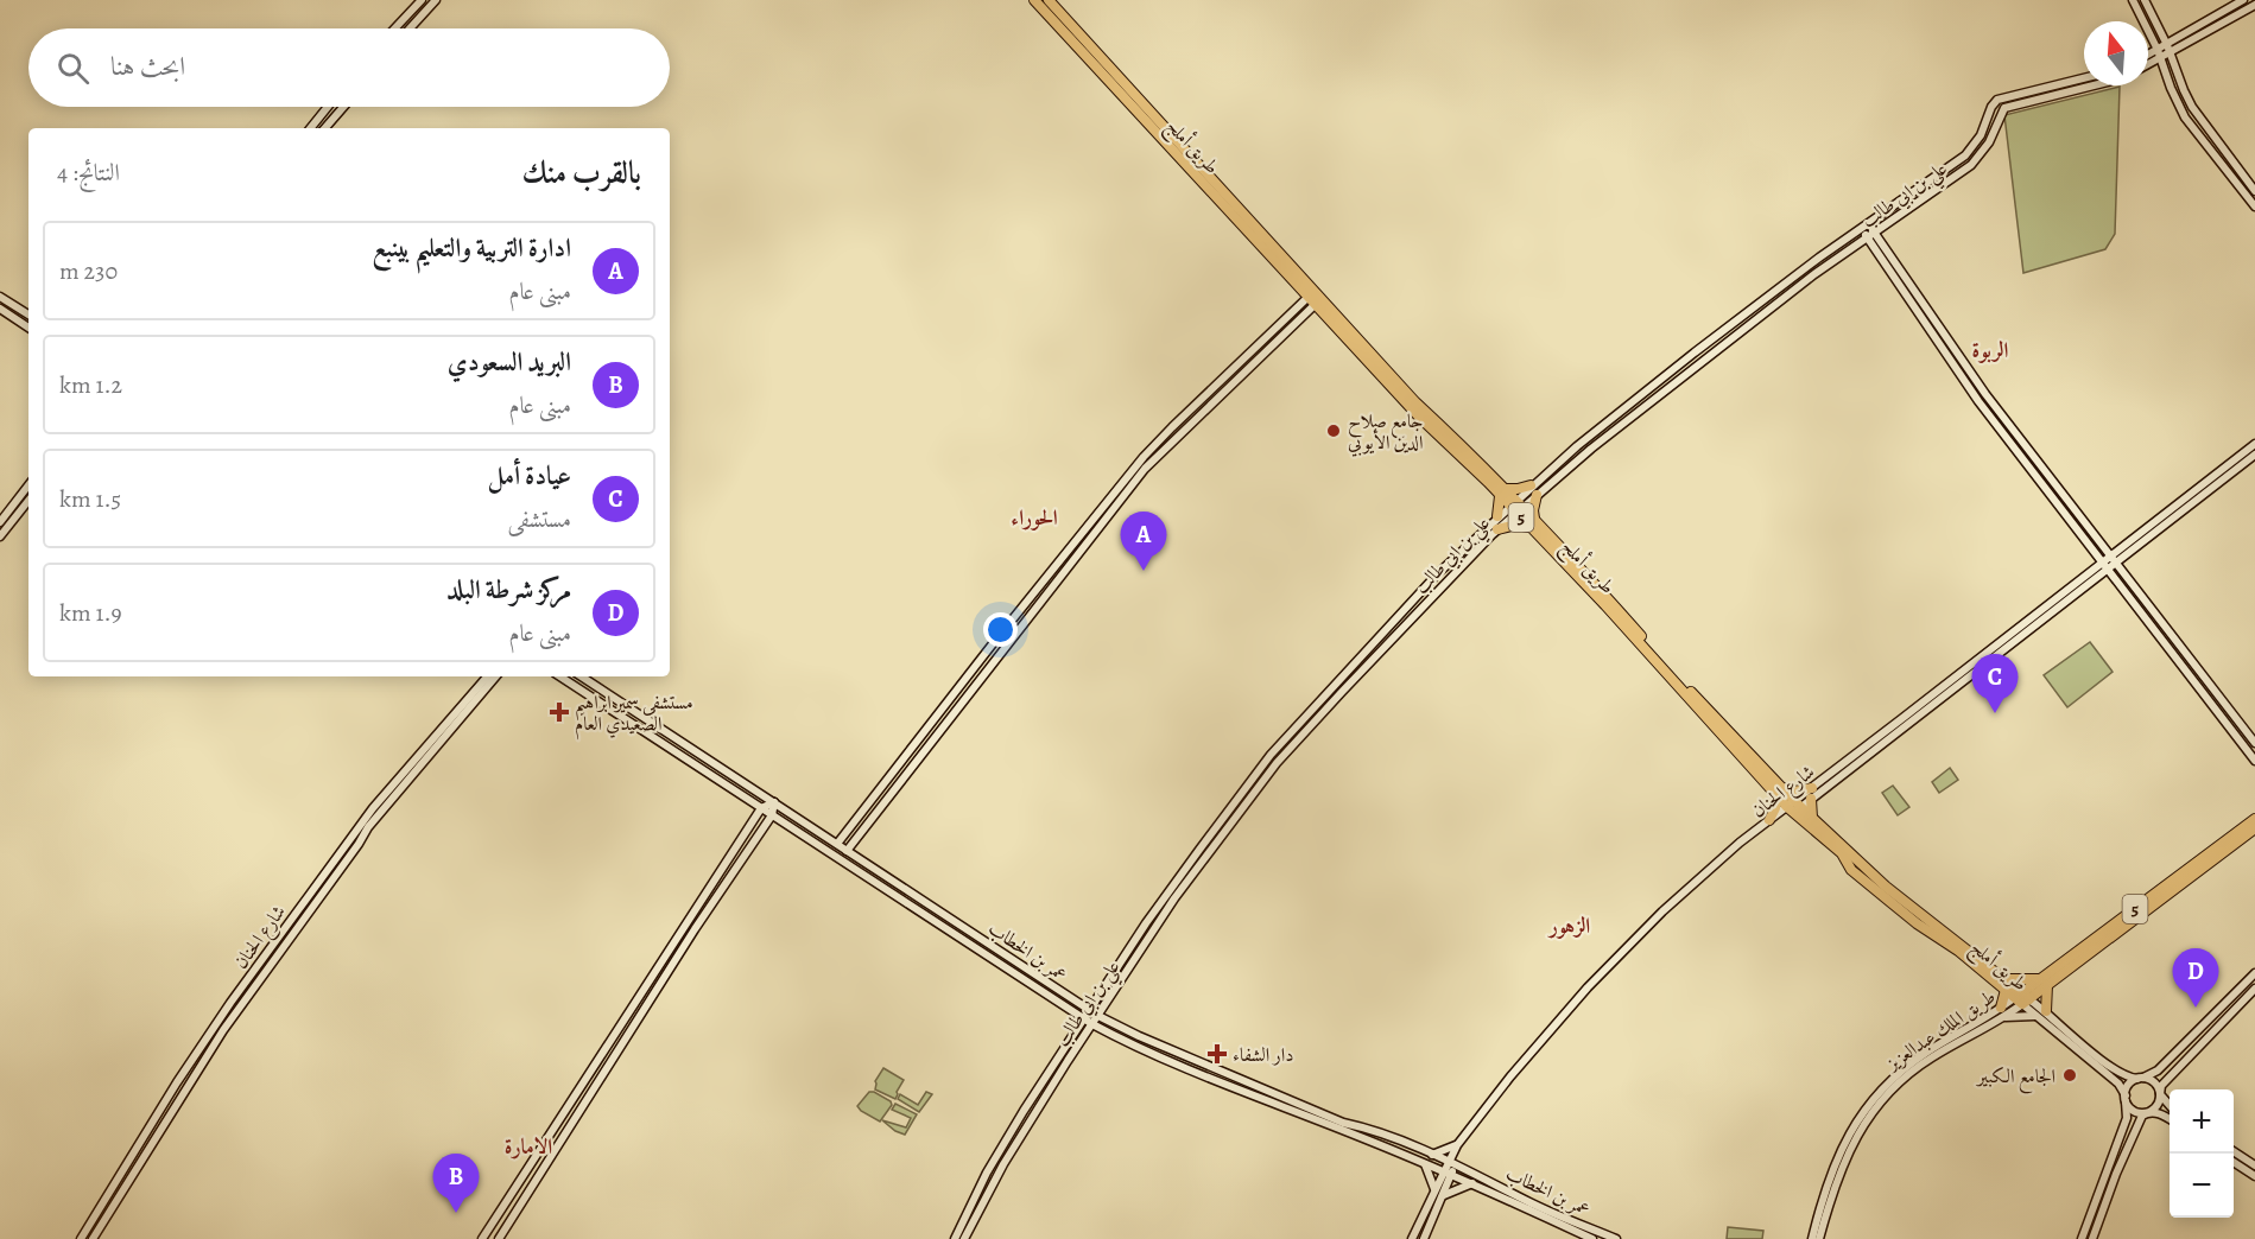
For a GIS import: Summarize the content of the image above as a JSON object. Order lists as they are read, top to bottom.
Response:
{
  "streets": {
    "highway": ["طريق أملج", "5", "طريق الملك عبدالعزيز"],
    "main road": ["علي بن ابي طالب", "شارع الحنان", "عمر بن الخطاب"]
  },
  "crossings": [
    ["طريق أملج", "علي بن ابي طالب"],
    ["طريق أملج", "شارع الحنان"],
    ["طريق أملج", "طريق الملك عبدالعزيز"],
    ["علي بن ابي طالب", "عمر بن الخطاب"],
    ["شارع الحنان", "عمر بن الخطاب"]
  ],
  "districts": [
    "الربوة",
    "الحوراء",
    "الزهور",
    "الامارة"
  ],
  "places": {
    "other": ["جامع صلاح الدين الأيوبي", "الجامع الكبير"],
    "health": ["مستشفى سمير ابراهيم الصعيدي العام", "دار الشفاء"]
  },
  "north": "top",
  "page": {
    "search": "ابحث هنا",
    "heading": ["بالقرب منك", "النتائج: 4"],
    "list": [
      {
        "mark": "A",
        "name": "ادارة التربية والتعليم بينبع",
        "note": "مبنى عام",
        "value": "230 m"
      },
      {
        "mark": "B",
        "name": "البريد السعودي",
        "note": "مبنى عام",
        "value": "1.2 km"
      },
      {
        "mark": "C",
        "name": "عيادة أمل",
        "note": "مستشفى",
        "value": "1.5 km"
      },
      {
        "mark": "D",
        "name": "مركز شرطة البلد",
        "note": "مبنى عام",
        "value": "1.9 km"
      }
    ],
    "pins": [
      "A",
      "C",
      "D",
      "B"
    ],
    "map_buttons": ["+", "−"]
  }
}
